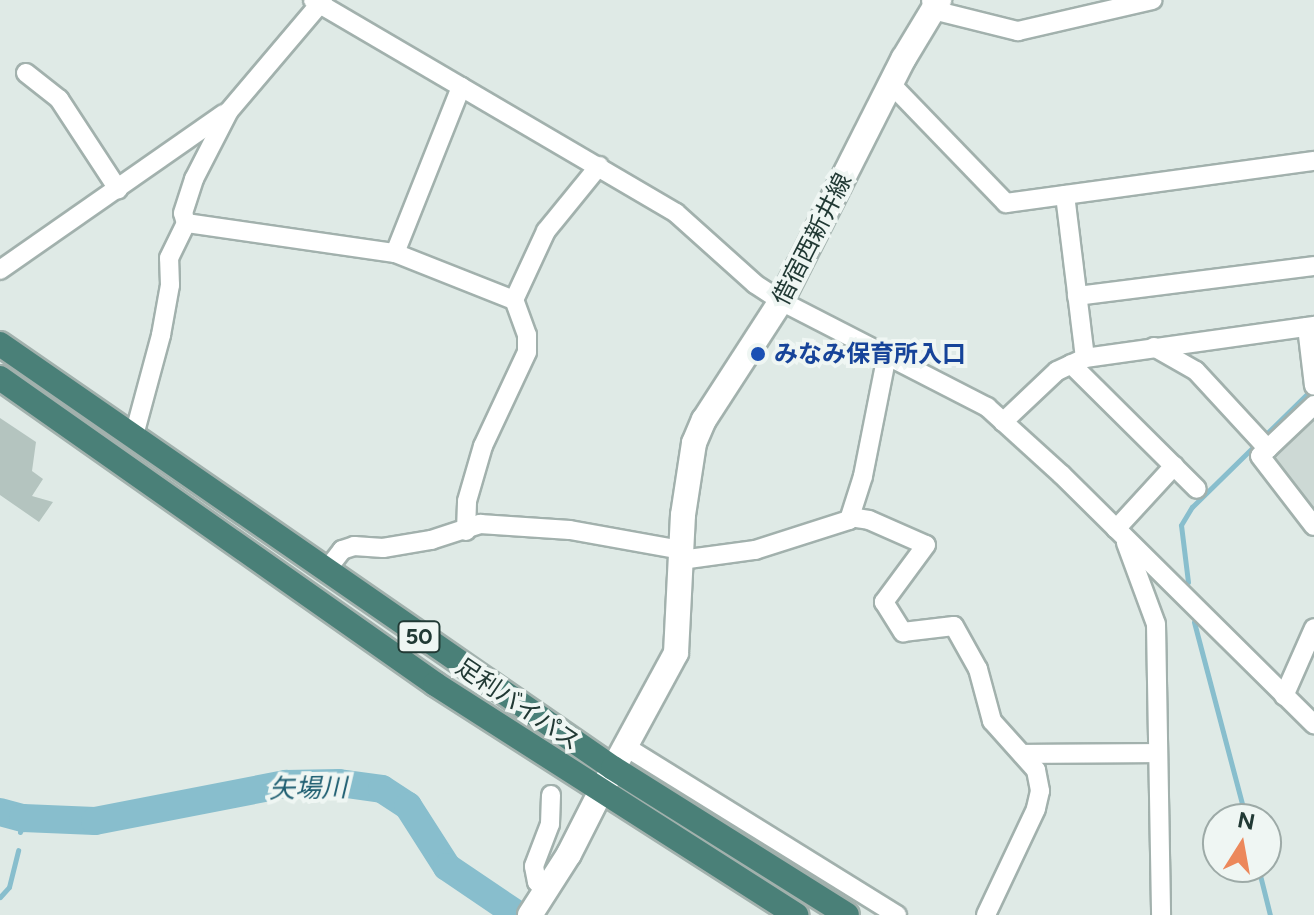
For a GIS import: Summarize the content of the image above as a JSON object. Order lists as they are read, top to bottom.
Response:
{
  "streets": {
    "highway": ["50", "足利バイパス"],
    "main road": ["借宿西新井線"]
  },
  "crossings": [
    ["借宿西新井線", "足利バイパス"]
  ],
  "water": ["矢場川"],
  "places": ["みなみ保育所入口"],
  "north": "top"
}
